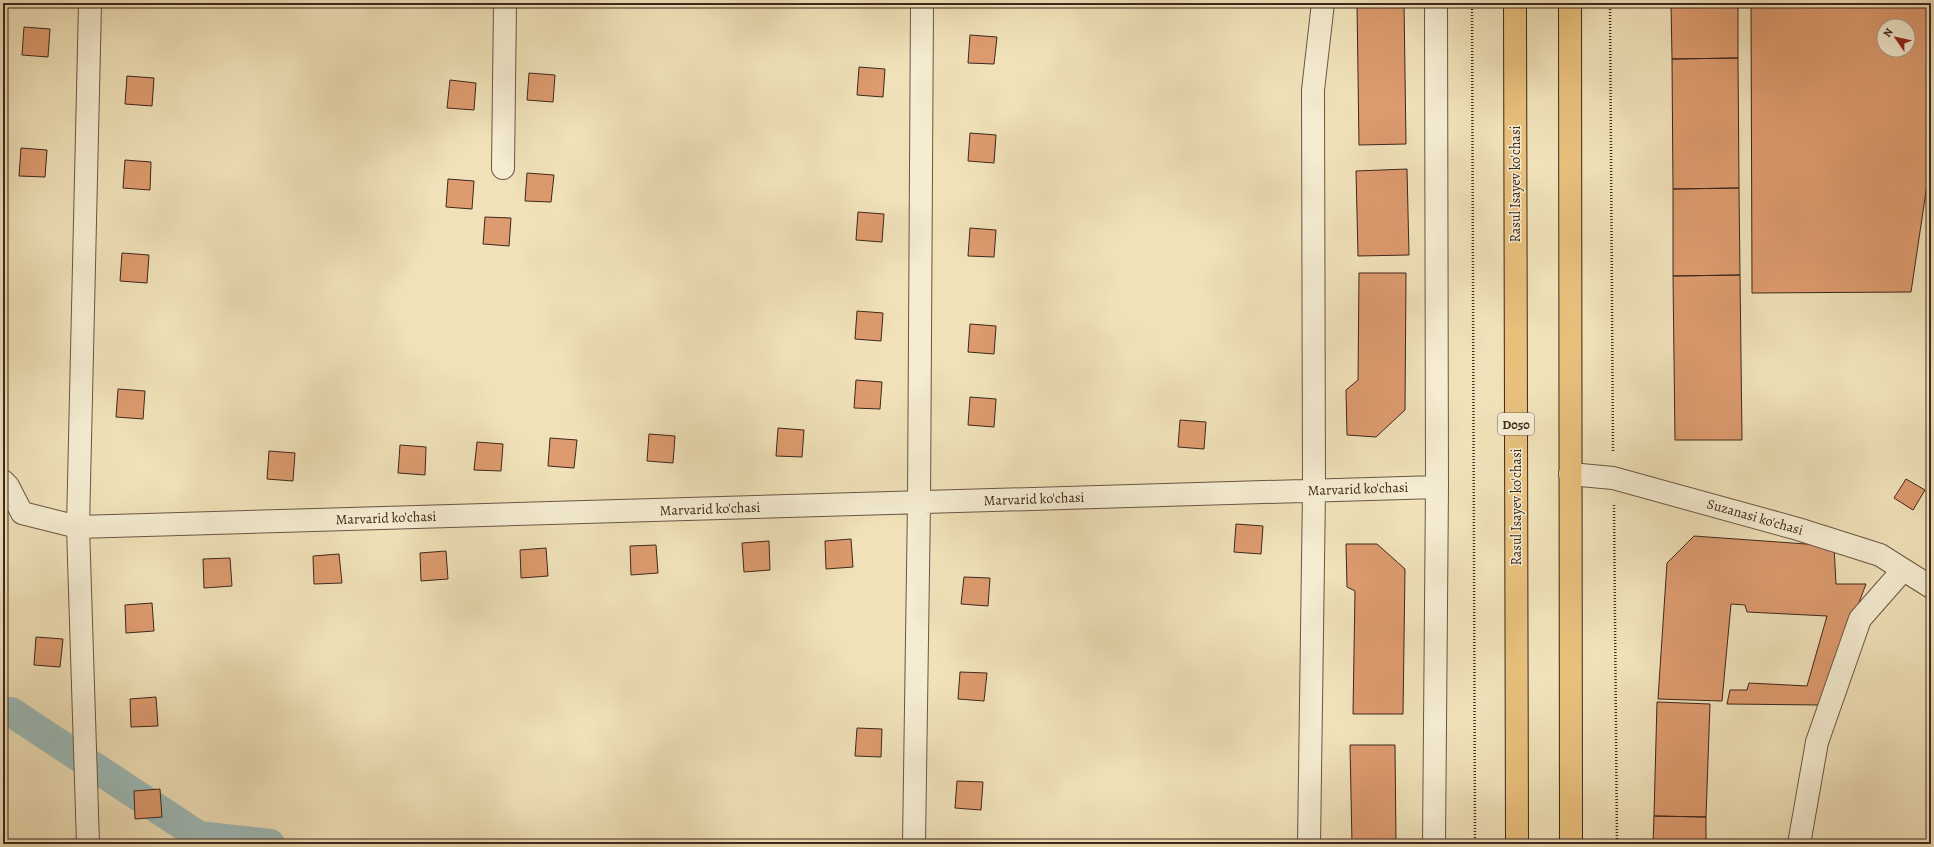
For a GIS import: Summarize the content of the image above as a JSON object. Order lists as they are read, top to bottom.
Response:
{
  "streets": {
    "main road": ["Rasul Isayev ko'chasi", "D050"],
    "street": ["Marvarid ko'chasi", "Suzanasi ko'chasi"]
  },
  "north": "top left"
}
